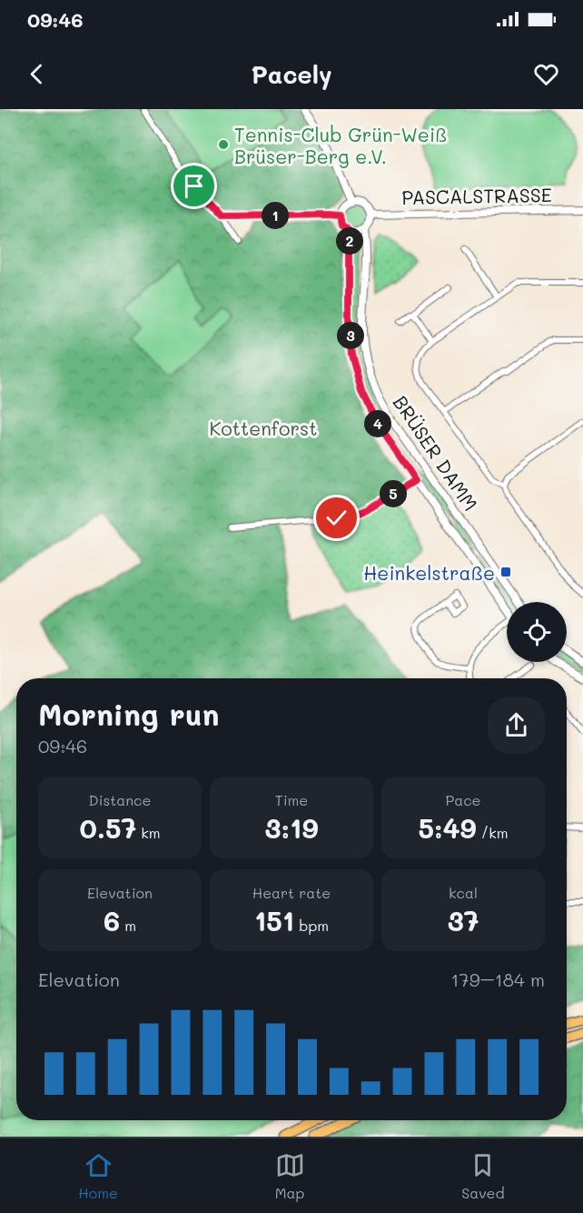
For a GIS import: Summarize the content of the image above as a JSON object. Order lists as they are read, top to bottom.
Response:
{
  "streets": {
    "street": ["PASCALSTRASSE", "BRÜSER DAMM"]
  },
  "crossings": [
    ["PASCALSTRASSE", "BRÜSER DAMM"]
  ],
  "parks": ["Kottenforst"],
  "places": {
    "other": ["Tennis-Club Grün-Weiß Brüser-Berg e.V."],
    "transit": ["Heinkelstraße"]
  },
  "page": {
    "status": "09:46",
    "header": "Pacely",
    "pins": [
      "1",
      "2",
      "3",
      "4",
      "5"
    ],
    "heading": ["Morning run", "09:46"],
    "stats": [
      ["Distance", "0.57 km"],
      ["Time", "3:19"],
      ["Pace", "5:49 /km"],
      ["Elevation", "6 m"],
      ["Heart rate", "151 bpm"],
      ["kcal", "37"]
    ],
    "chart": ["Elevation", "179–184 m"],
    "tabs": ["Home", "Map", "Saved"]
  }
}
